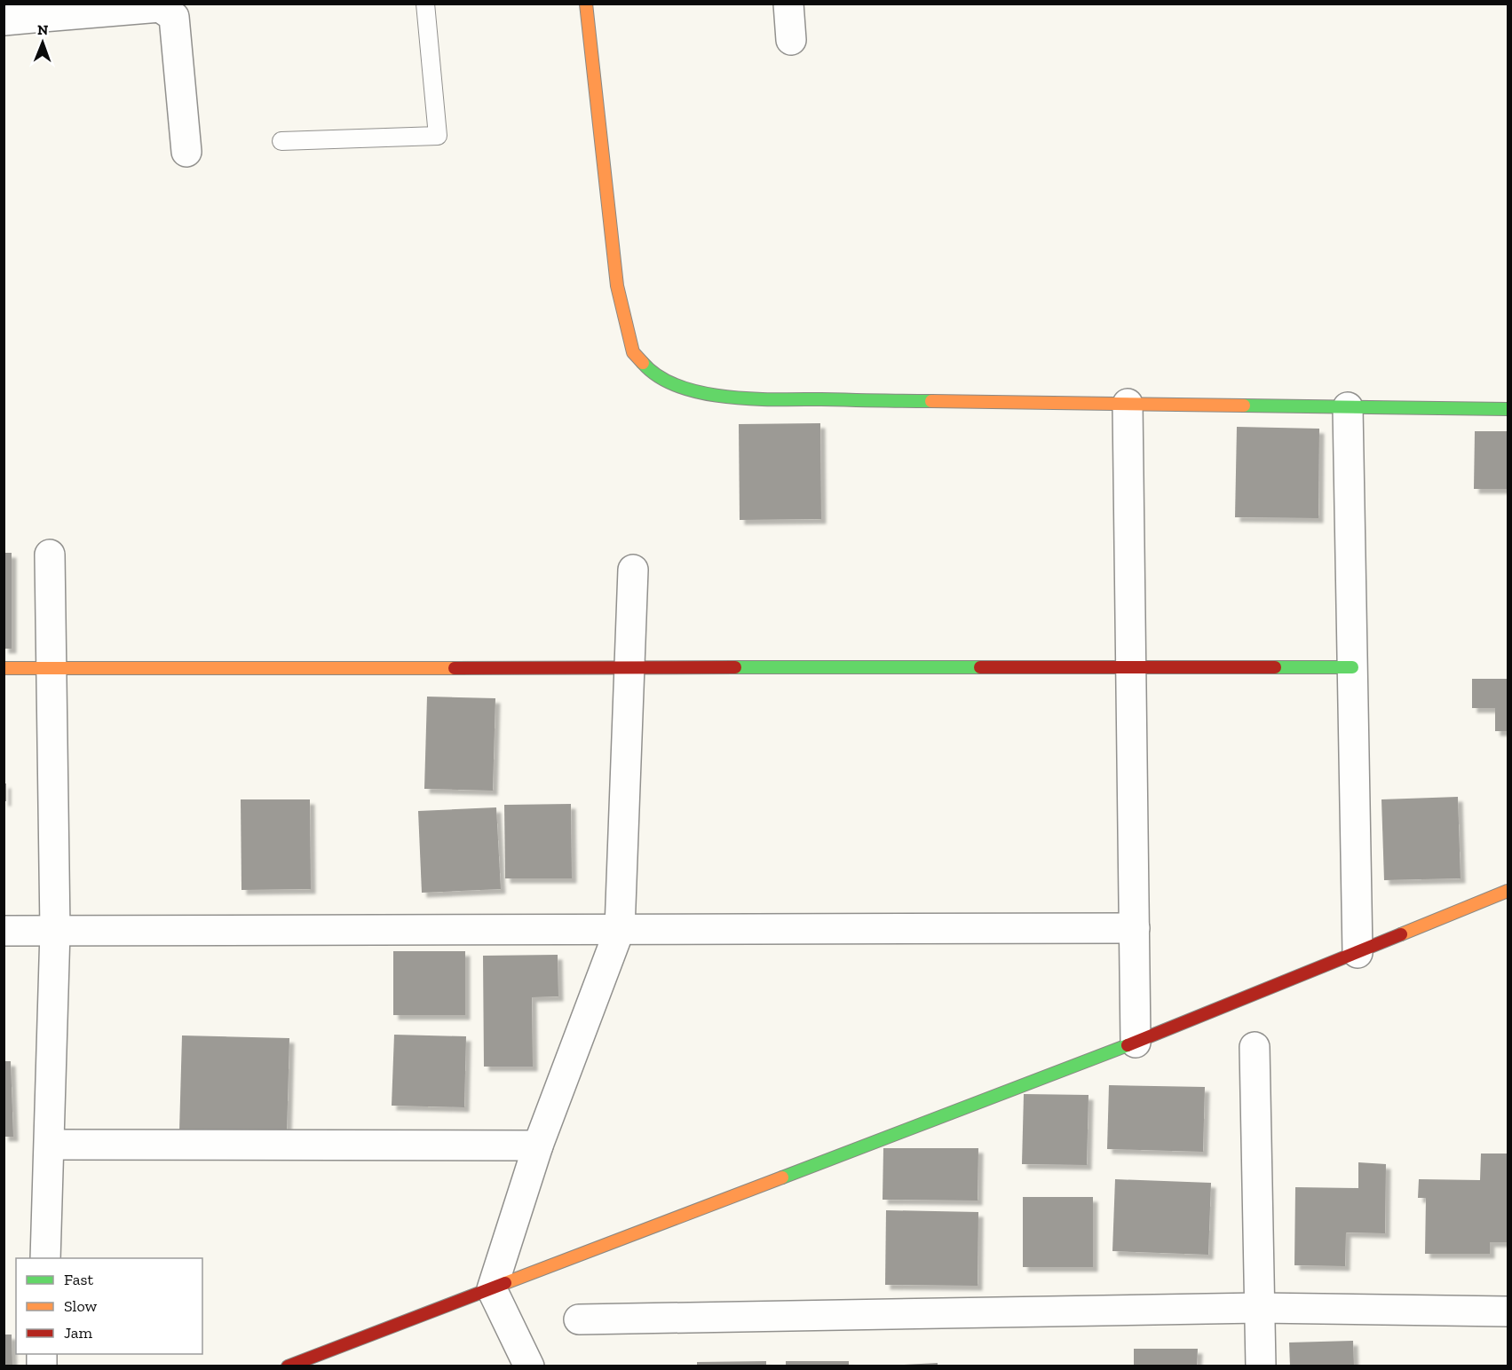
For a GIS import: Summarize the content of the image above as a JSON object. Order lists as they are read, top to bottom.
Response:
{
  "legend": ["Fast", "Slow", "Jam"],
  "north": "top"
}
